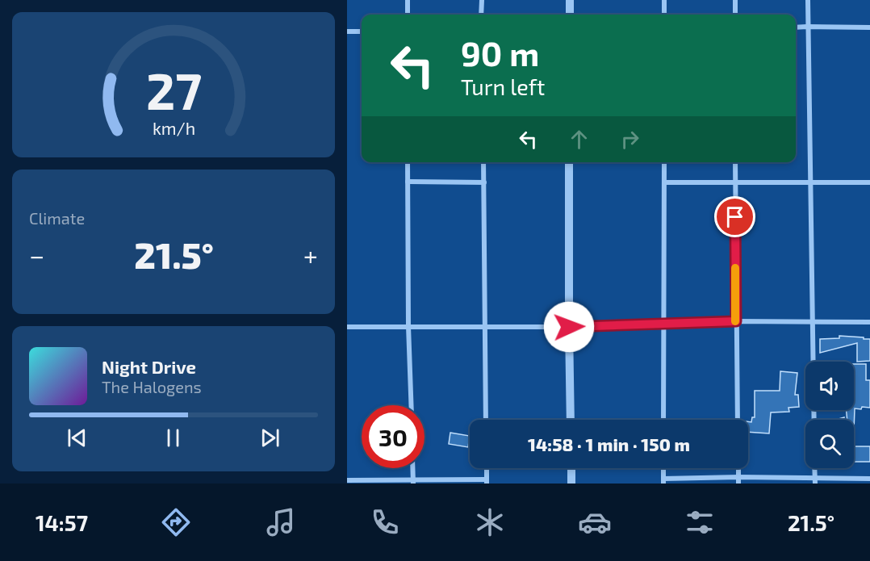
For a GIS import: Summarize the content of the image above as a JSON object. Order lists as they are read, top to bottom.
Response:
{
  "page": {
    "turn": ["90 m", "Turn left"],
    "tile": "Climate",
    "heat": ["−", "21.5°", "+"],
    "song": ["Night Drive", "The Halogens"],
    "limit": "30",
    "trip": "14:58 · 1 min · 150 m",
    "tabs": ["14:57", "21.5°"],
    "gauge": ["27", "km/h"]
  }
}
